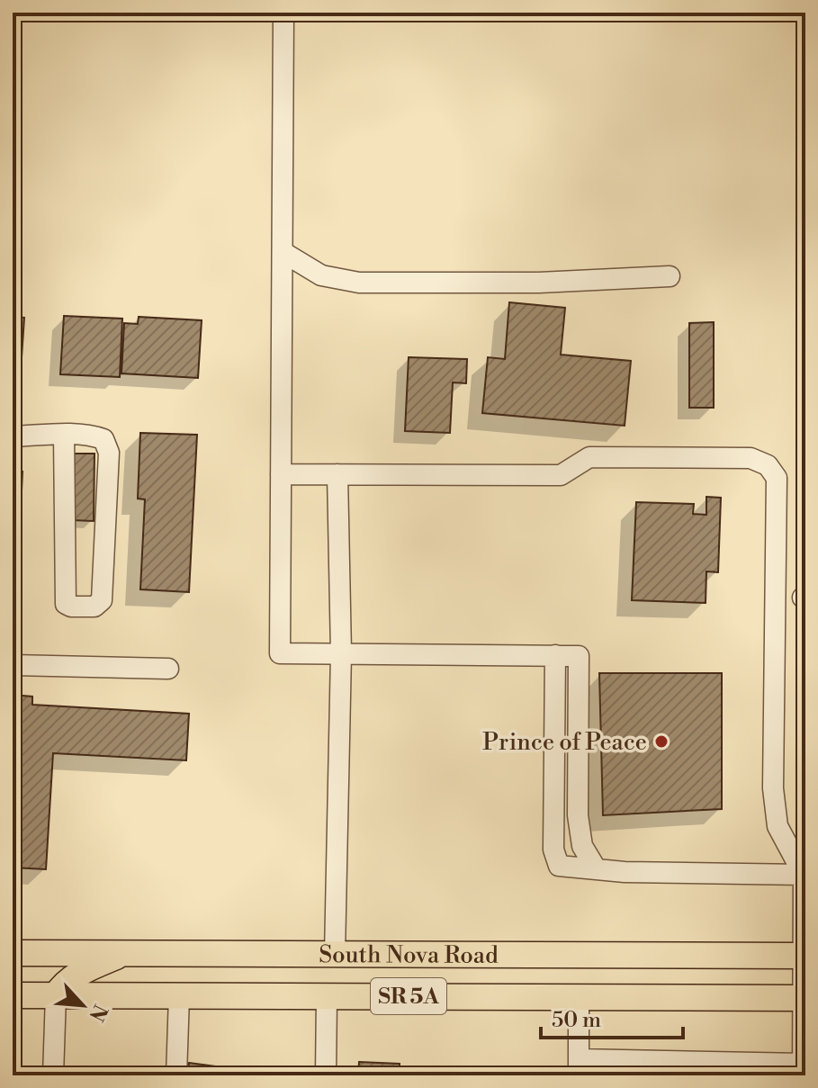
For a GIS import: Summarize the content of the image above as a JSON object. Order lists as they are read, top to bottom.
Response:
{
  "streets": {
    "main road": ["South Nova Road", "SR 5A"]
  },
  "places": ["Prince of Peace"],
  "scale_bar": "50 m",
  "north": "bottom right"
}
